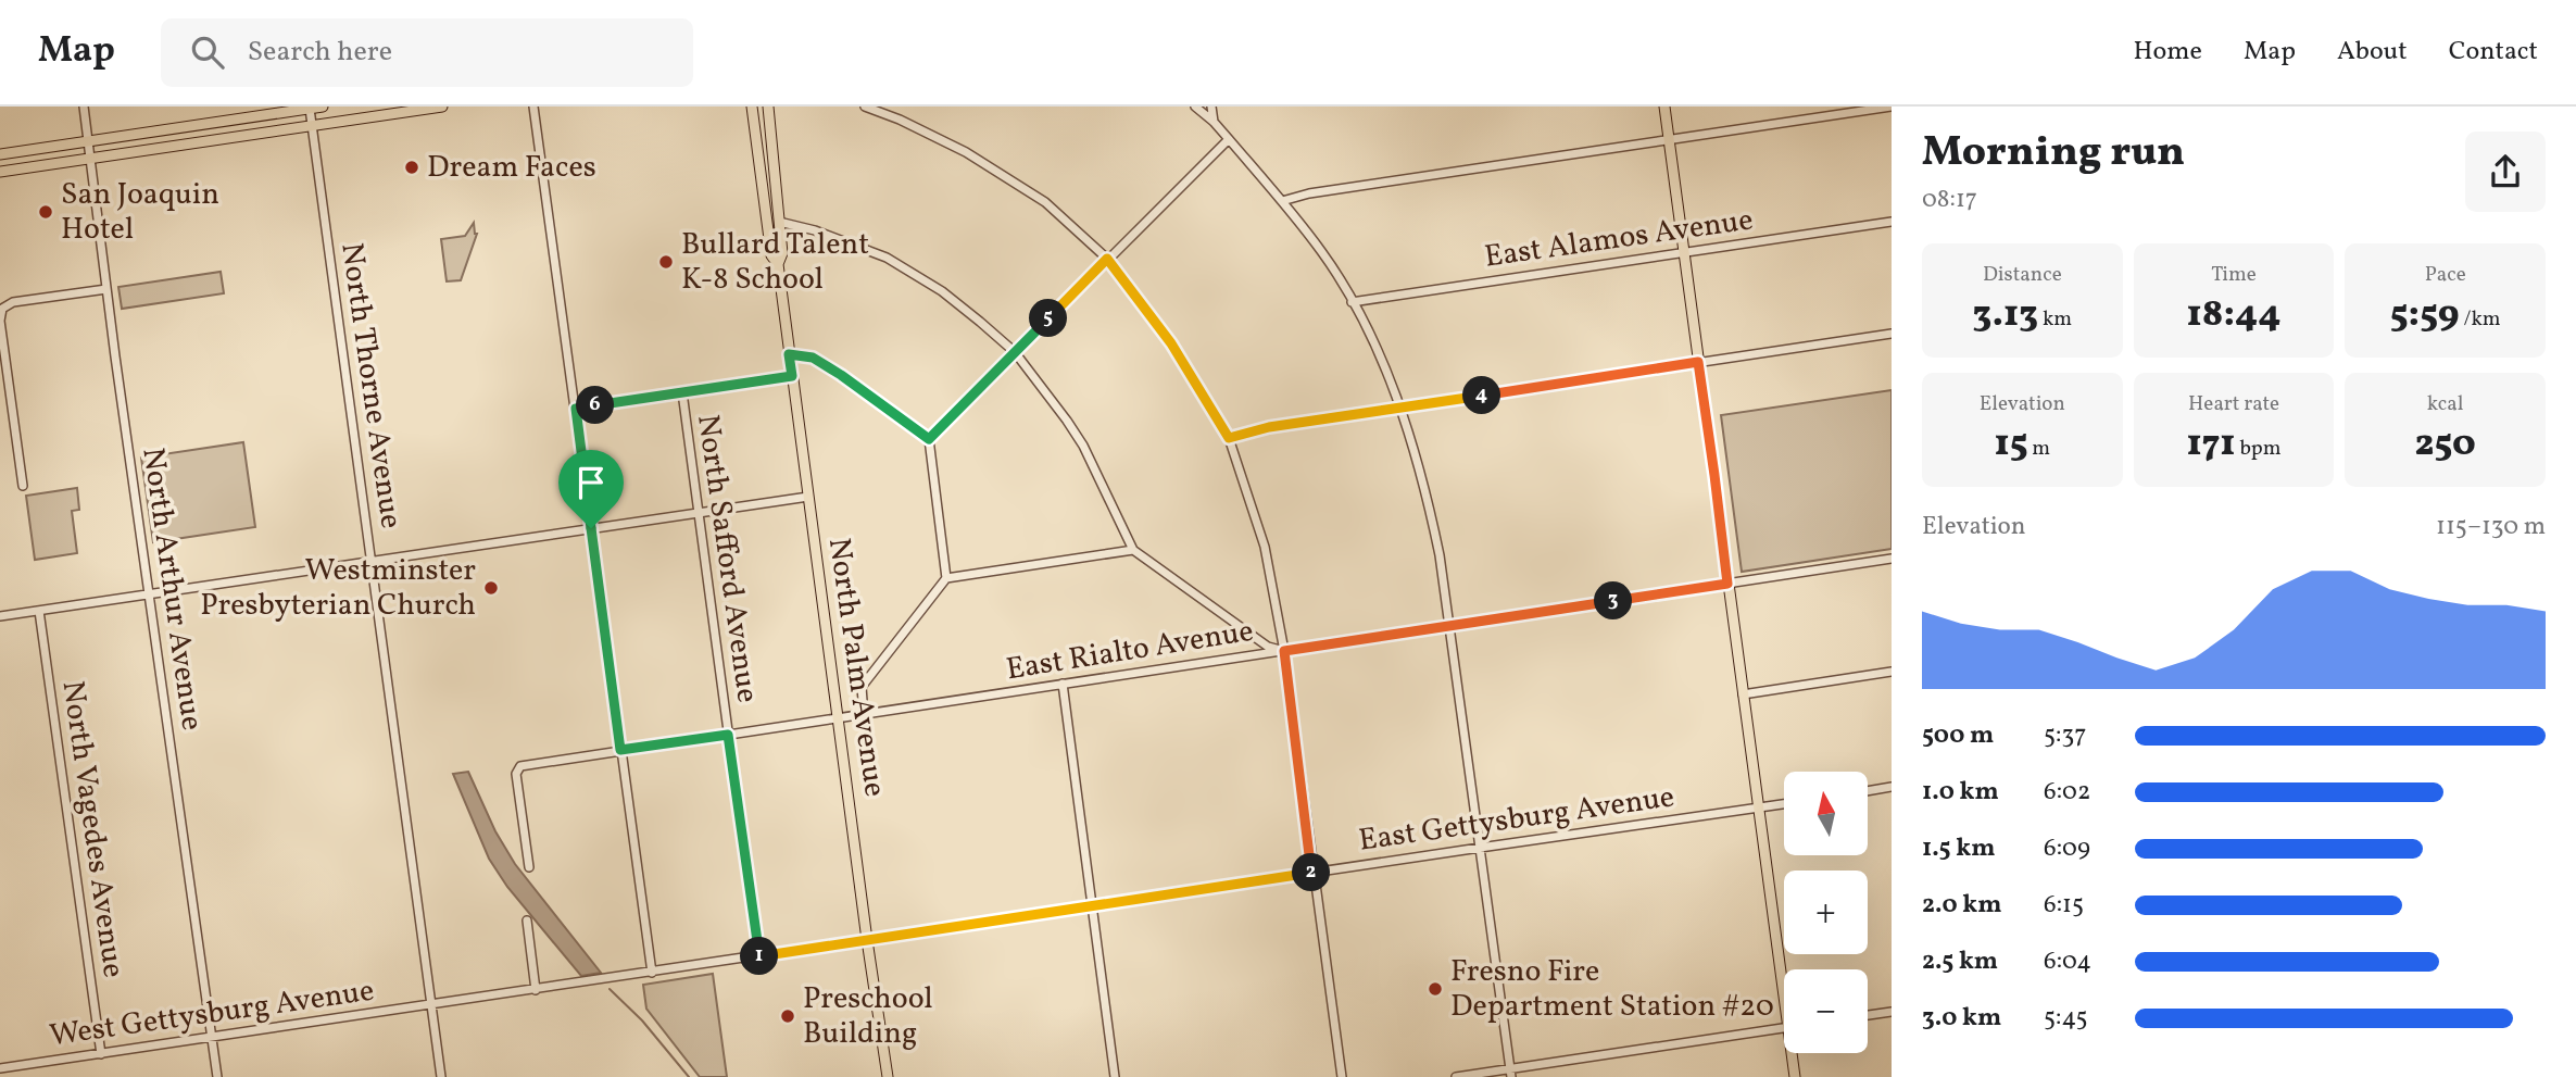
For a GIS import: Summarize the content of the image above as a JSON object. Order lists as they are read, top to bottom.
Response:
{
  "streets": {
    "main road": ["North Palm Avenue"],
    "street": [
      "East Alamos Avenue",
      "North Thorne Avenue",
      "North Safford Avenue",
      "North Arthur Avenue",
      "East Rialto Avenue",
      "East Gettysburg Avenue",
      "North Vagedes Avenue",
      "West Gettysburg Avenue"
    ]
  },
  "crossings": [
    ["North Thorne Avenue", "East Gettysburg Avenue"],
    ["North Thorne Avenue", "West Gettysburg Avenue"],
    ["North Safford Avenue", "East Rialto Avenue"],
    ["North Safford Avenue", "East Gettysburg Avenue"],
    ["North Arthur Avenue", "West Gettysburg Avenue"],
    ["East Rialto Avenue", "North Palm Avenue"],
    ["North Palm Avenue", "East Gettysburg Avenue"],
    ["East Gettysburg Avenue", "West Gettysburg Avenue"],
    ["North Vagedes Avenue", "West Gettysburg Avenue"]
  ],
  "places": [
    "Dream Faces",
    "San Joaquin Hotel",
    "Bullard Talent K-8 School",
    "Westminster Presbyterian Church",
    "Fresno Fire Department Station #20",
    "Preschool Building"
  ],
  "north": "top",
  "page": {
    "header": "Map",
    "search": "Search here",
    "nav": [
      "Home",
      "Map",
      "About",
      "Contact"
    ],
    "heading": ["Morning run", "08:17"],
    "stats": [
      ["Distance", "3.13 km"],
      ["Time", "18:44"],
      ["Pace", "5:59 /km"],
      ["Elevation", "15 m"],
      ["Heart rate", "171 bpm"],
      ["kcal", "250"]
    ],
    "pins": [
      "5",
      "4",
      "6",
      "3",
      "2",
      "1"
    ],
    "chart": ["Elevation", "115–130 m"],
    "list": [
      {
        "name": "500 m",
        "note": "5:37"
      },
      {
        "name": "1.0 km",
        "note": "6:02"
      },
      {
        "name": "1.5 km",
        "note": "6:09"
      },
      {
        "name": "2.0 km",
        "note": "6:15"
      },
      {
        "name": "2.5 km",
        "note": "6:04"
      },
      {
        "name": "3.0 km",
        "note": "5:45"
      }
    ],
    "map_buttons": ["+", "−"]
  }
}
